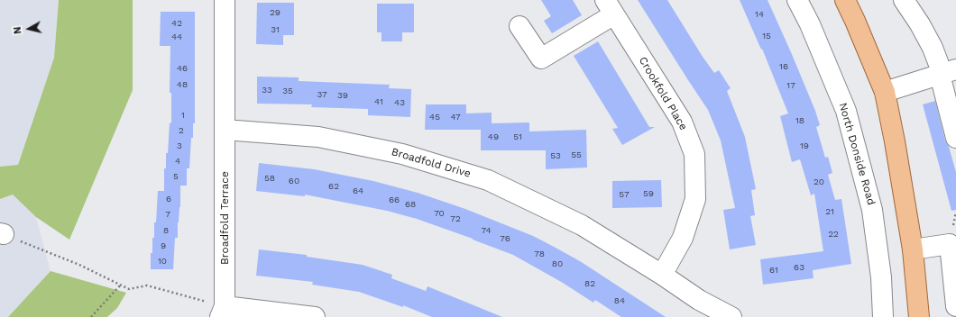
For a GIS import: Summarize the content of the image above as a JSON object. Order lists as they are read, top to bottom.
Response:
{
  "streets": {
    "street": [
      "Crookfold Place",
      "North Donside Road",
      "Broadfold Drive",
      "Broadfold Terrace"
    ]
  },
  "crossings": [
    ["Crookfold Place", "Broadfold Drive"],
    ["Broadfold Drive", "Broadfold Terrace"]
  ],
  "house_numbers": [
    "29",
    "14",
    "42",
    "31",
    "15",
    "44",
    "16",
    "46",
    "48",
    "17",
    "33",
    "35",
    "37",
    "39",
    "41",
    "43",
    "1",
    "45",
    "47",
    "18",
    "2",
    "49",
    "51",
    "3",
    "19",
    "55",
    "53",
    "4",
    "5",
    "58",
    "60",
    "20",
    "62",
    "64",
    "59",
    "57",
    "6",
    "66",
    "68",
    "21",
    "70",
    "7",
    "72",
    "8",
    "74",
    "22",
    "76",
    "9",
    "78",
    "10",
    "80",
    "63",
    "61",
    "82",
    "84"
  ],
  "north": "left"
}
